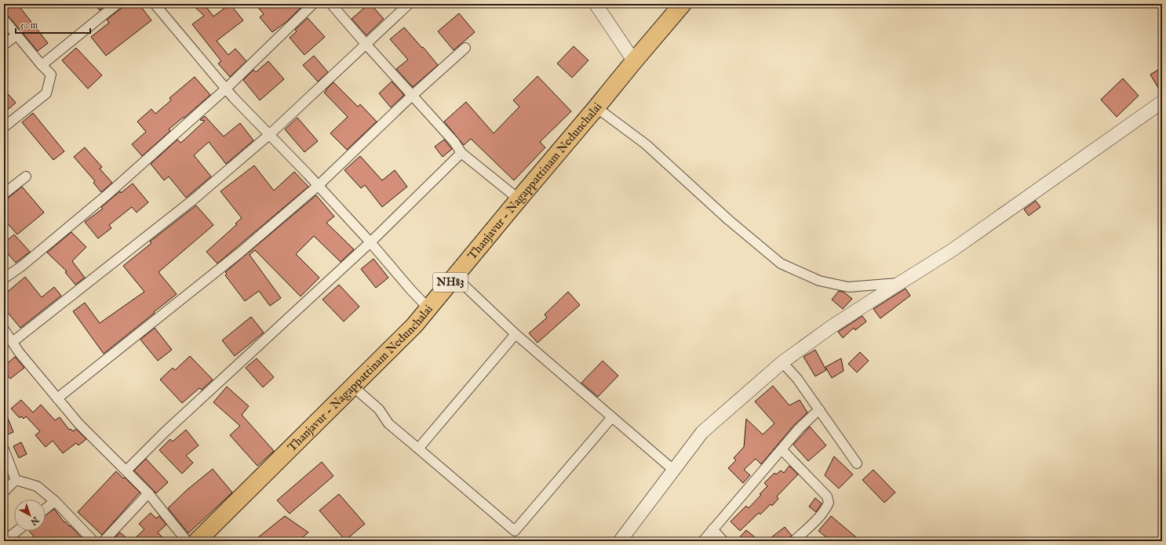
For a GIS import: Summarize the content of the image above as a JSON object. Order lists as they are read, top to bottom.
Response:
{
  "streets": {
    "highway": ["Thanjavur - Nagappattinam Nedunchalai", "NH83"]
  },
  "scale_bar": "50 m",
  "north": "bottom right"
}
